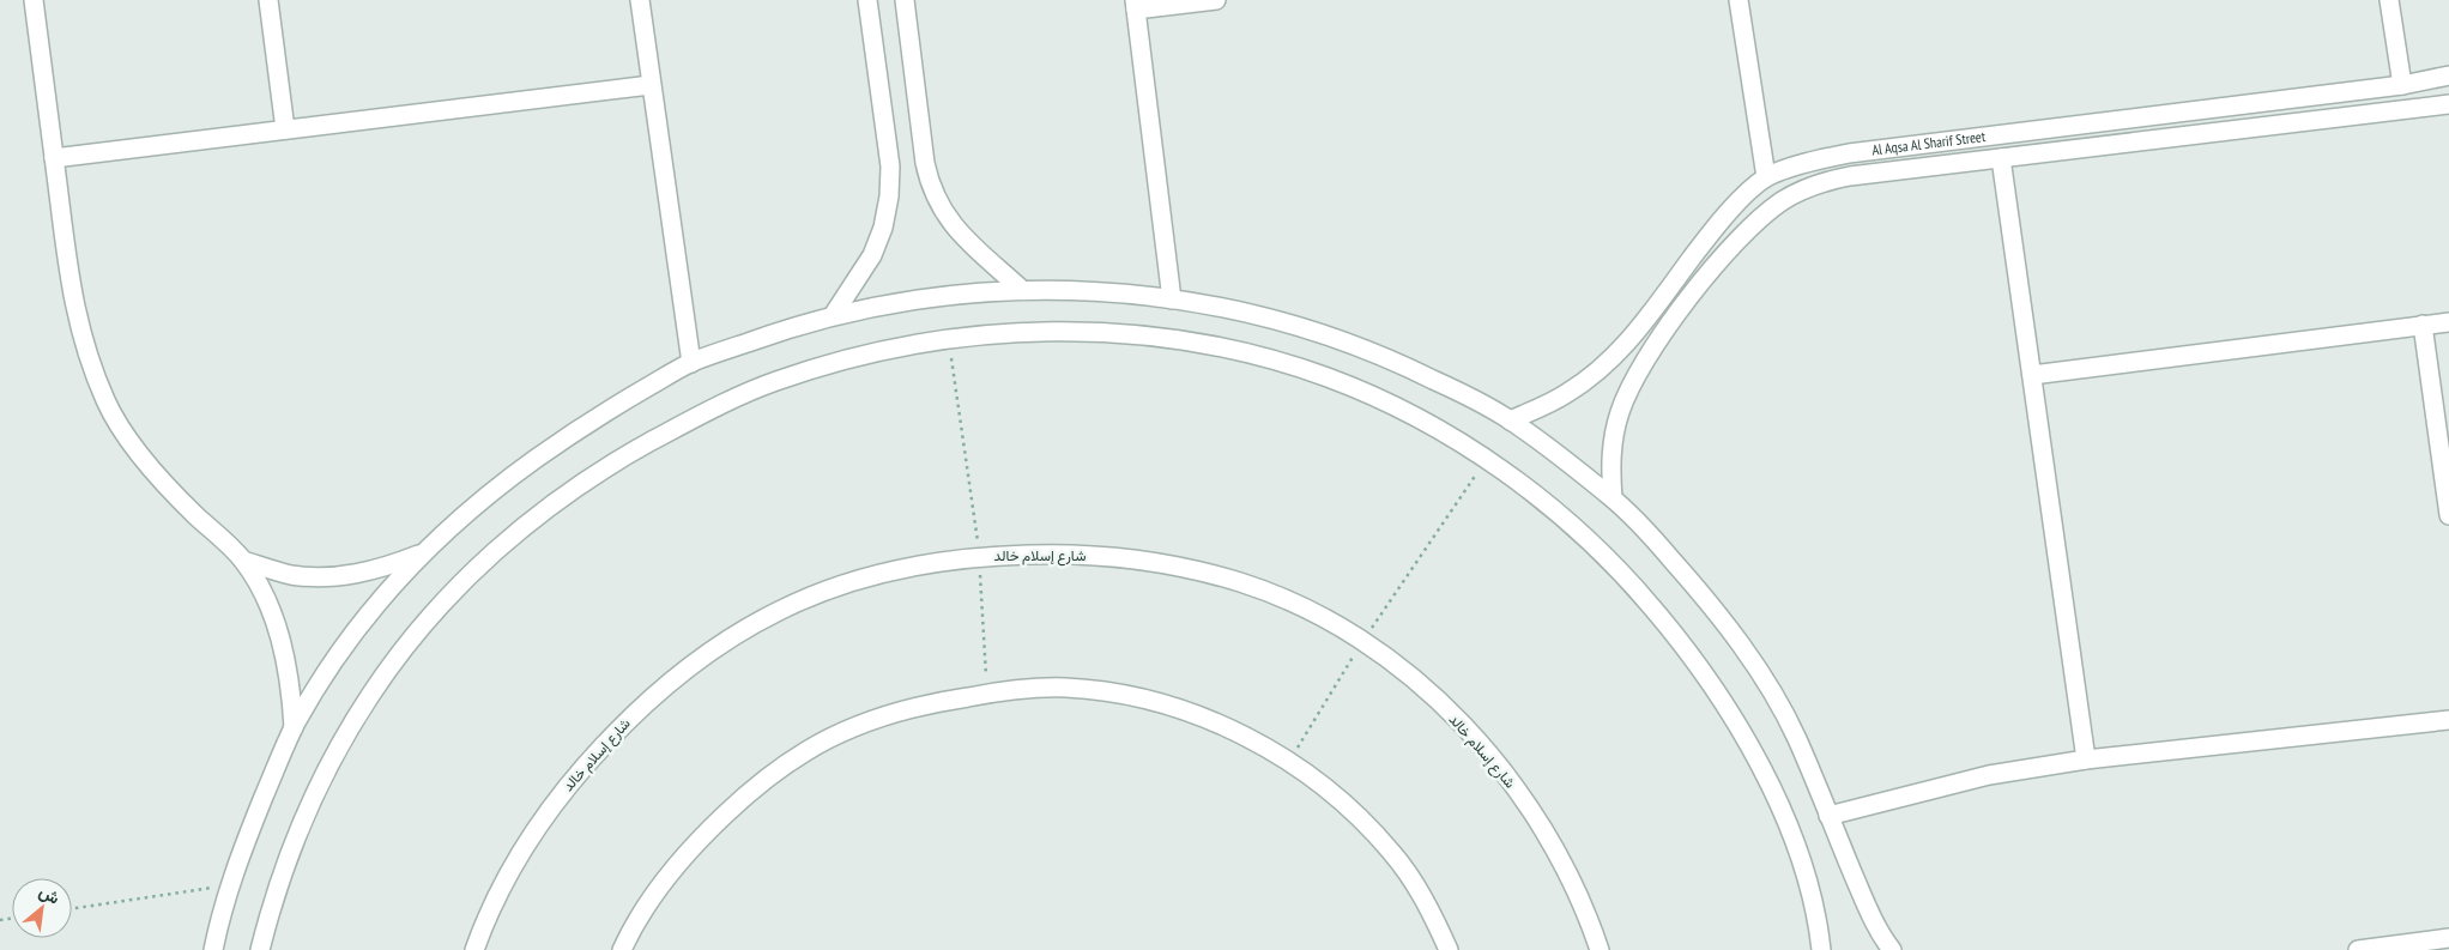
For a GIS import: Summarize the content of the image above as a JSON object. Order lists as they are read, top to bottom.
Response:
{
  "streets": {
    "street": ["Al Aqsa Al Sharif Street", "شارع إسلام خالد"]
  },
  "north": "top right"
}
